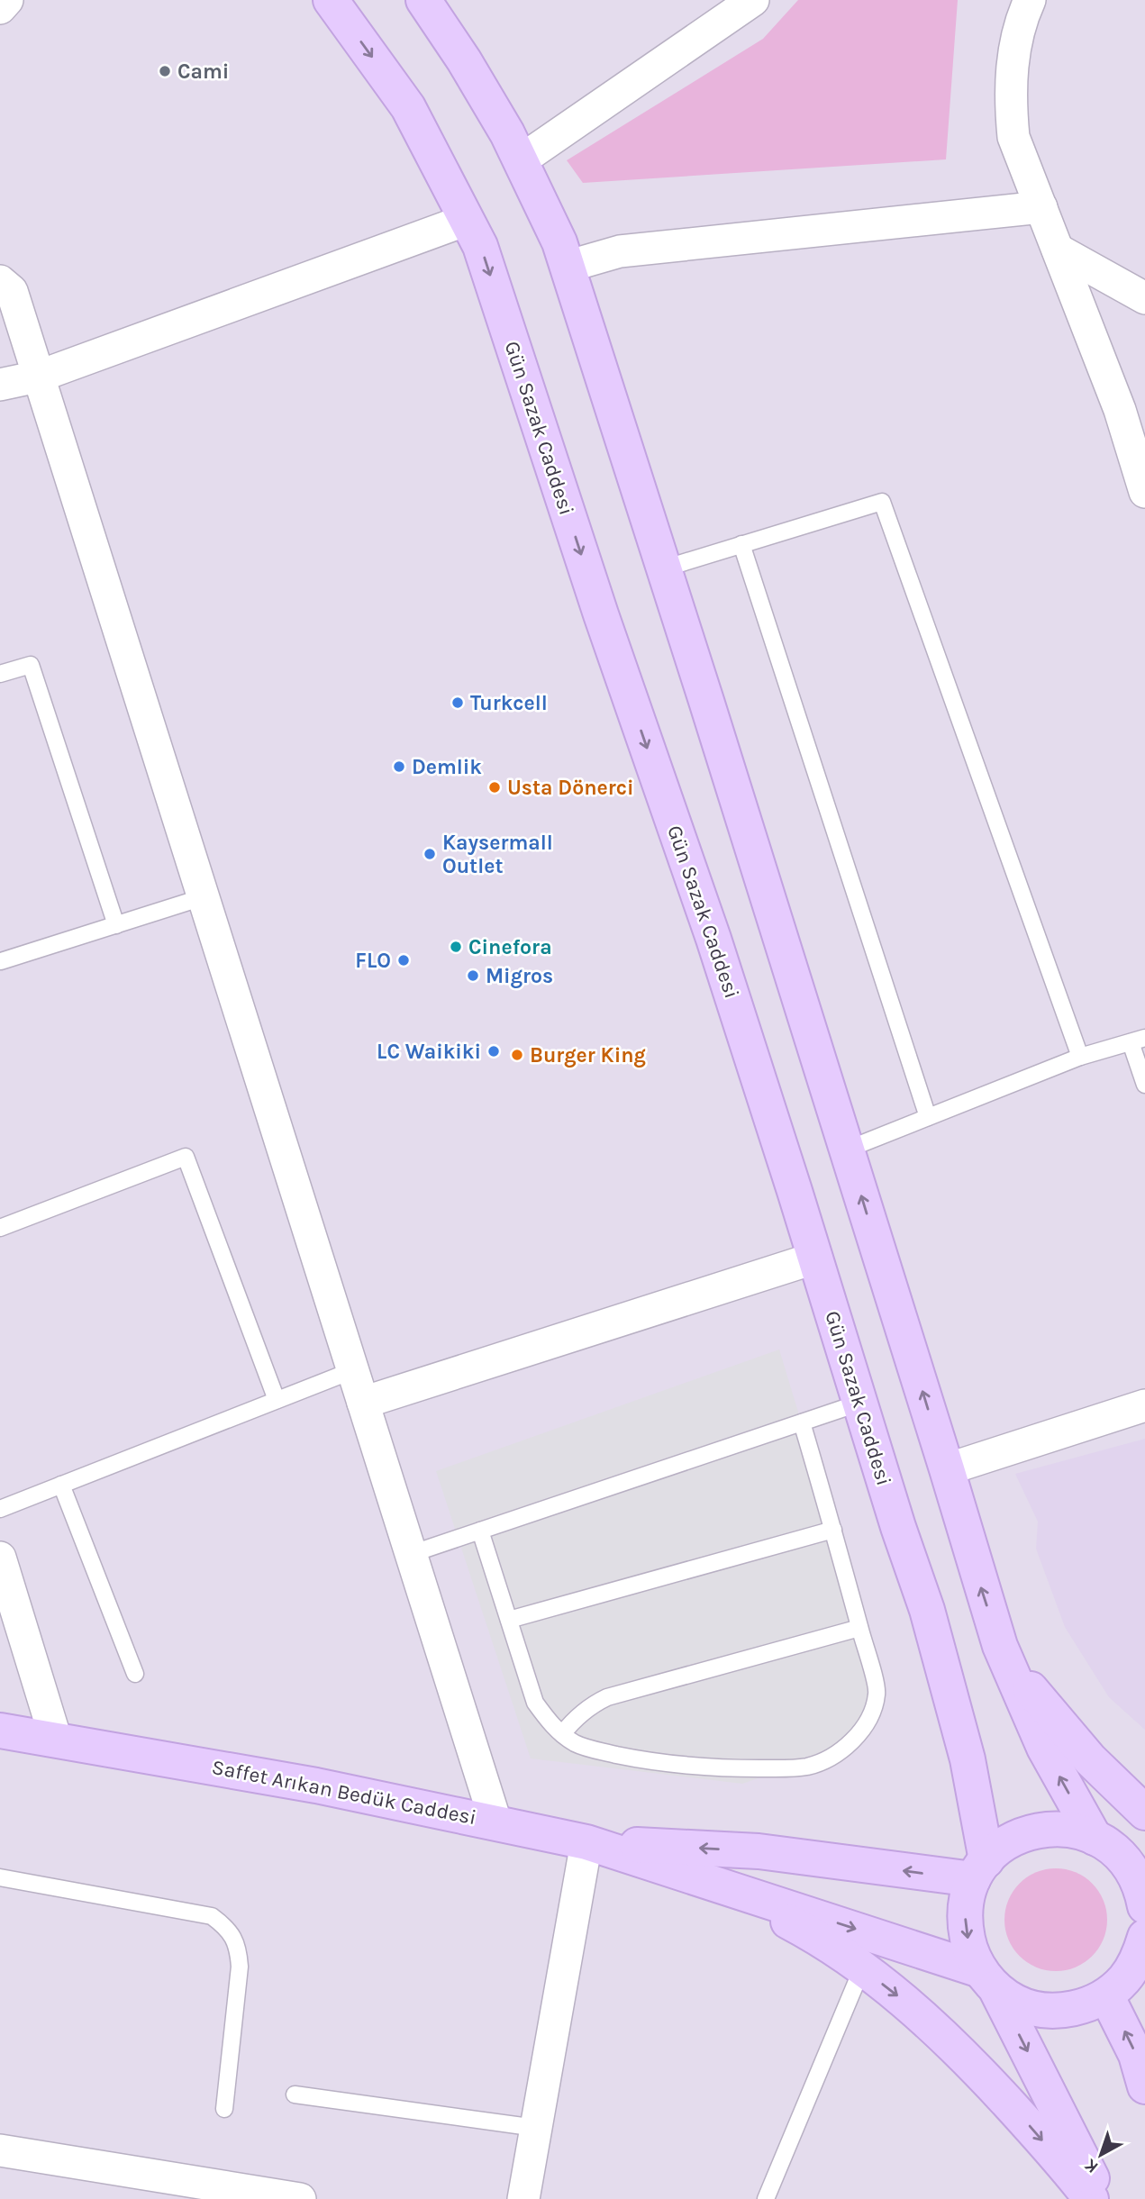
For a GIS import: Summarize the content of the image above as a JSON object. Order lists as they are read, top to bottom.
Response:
{
  "streets": {
    "street": ["Gün Sazak Caddesi", "Saffet Arıkan Bedük Caddesi"]
  },
  "places": [
    "Cami",
    "Turkcell",
    "Demlik",
    "Usta Dönerci",
    "Kaysermall Outlet",
    "Cinefora",
    "FLO",
    "Migros",
    "LC Waikiki",
    "Burger King"
  ],
  "north": "bottom left"
}
